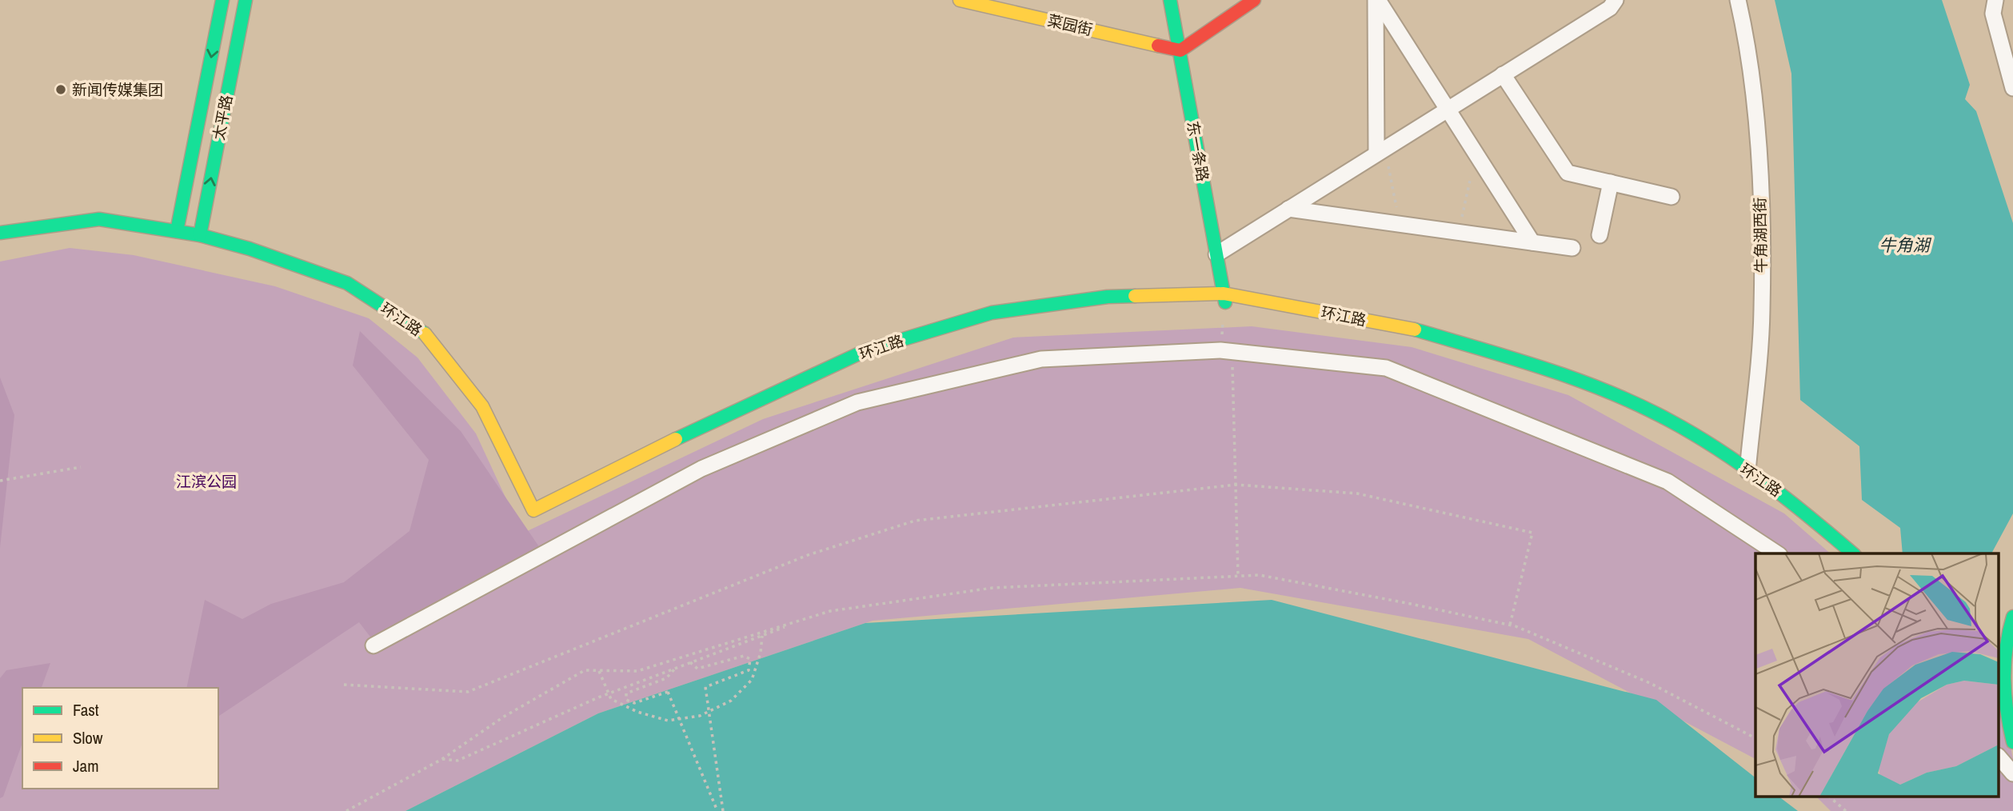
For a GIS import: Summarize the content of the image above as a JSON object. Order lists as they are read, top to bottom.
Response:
{
  "streets": {
    "street": [
      "菜园街",
      "太平路",
      "东一条路",
      "牛角湖西街",
      "环江路"
    ]
  },
  "crossings": [
    ["菜园街", "东一条路"],
    ["太平路", "环江路"],
    ["东一条路", "环江路"],
    ["牛角湖西街", "环江路"]
  ],
  "water": ["牛角湖"],
  "parks": ["江滨公园"],
  "places": ["新闻传媒集团"],
  "legend": ["Fast", "Slow", "Jam"]
}
